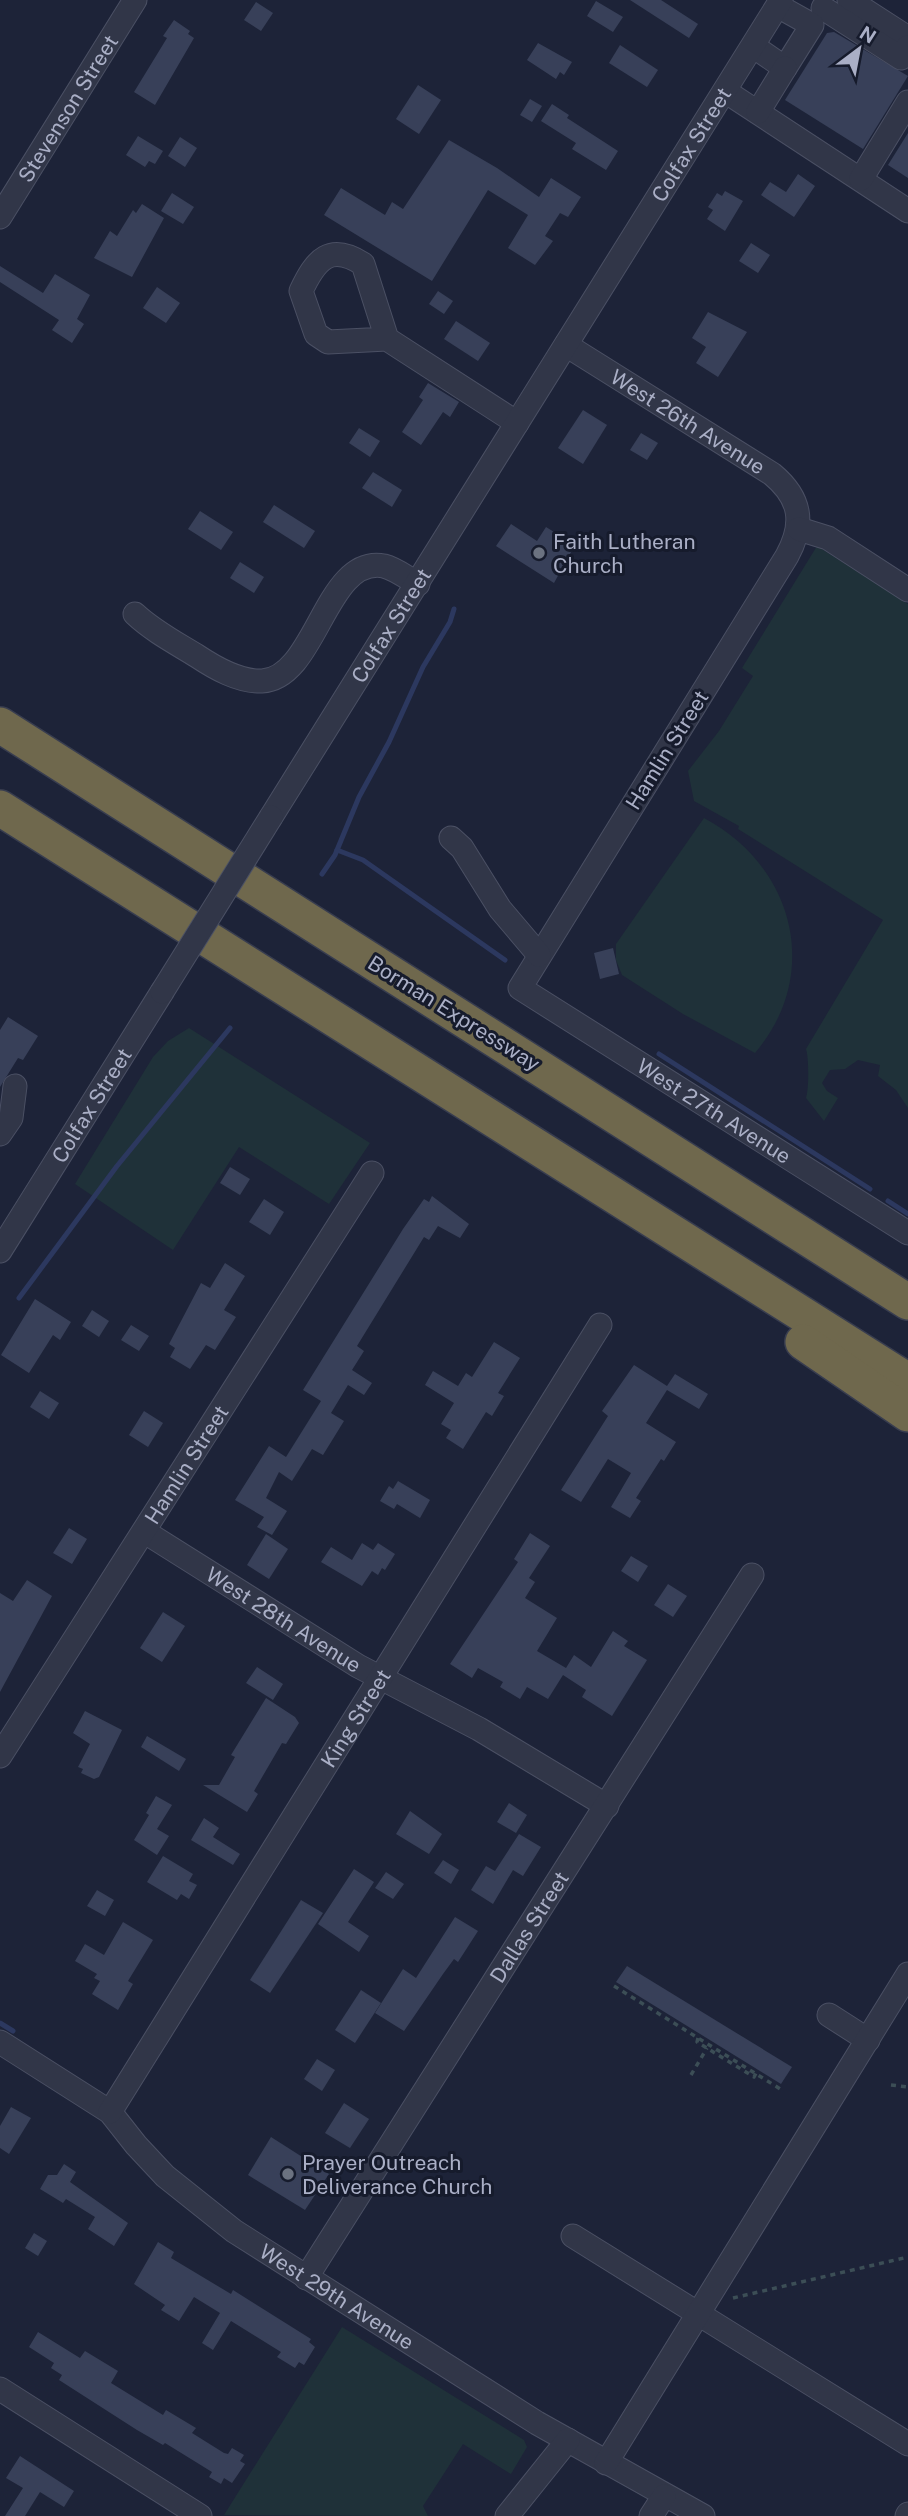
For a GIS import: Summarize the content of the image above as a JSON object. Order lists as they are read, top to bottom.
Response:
{
  "streets": {
    "highway": ["Borman Expressway"],
    "street": [
      "Stevenson Street",
      "Colfax Street",
      "West 26th Avenue",
      "Hamlin Street",
      "West 27th Avenue",
      "West 28th Avenue",
      "King Street",
      "Dallas Street",
      "West 29th Avenue"
    ]
  },
  "crossings": [
    ["Colfax Street", "West 26th Avenue"],
    ["West 26th Avenue", "Hamlin Street"],
    ["Hamlin Street", "West 27th Avenue"],
    ["Hamlin Street", "West 28th Avenue"],
    ["West 28th Avenue", "King Street"],
    ["West 28th Avenue", "Dallas Street"],
    ["King Street", "West 29th Avenue"],
    ["Dallas Street", "West 29th Avenue"]
  ],
  "places": ["Faith Lutheran Church", "Prayer Outreach Deliverance Church"],
  "north": "top right"
}
